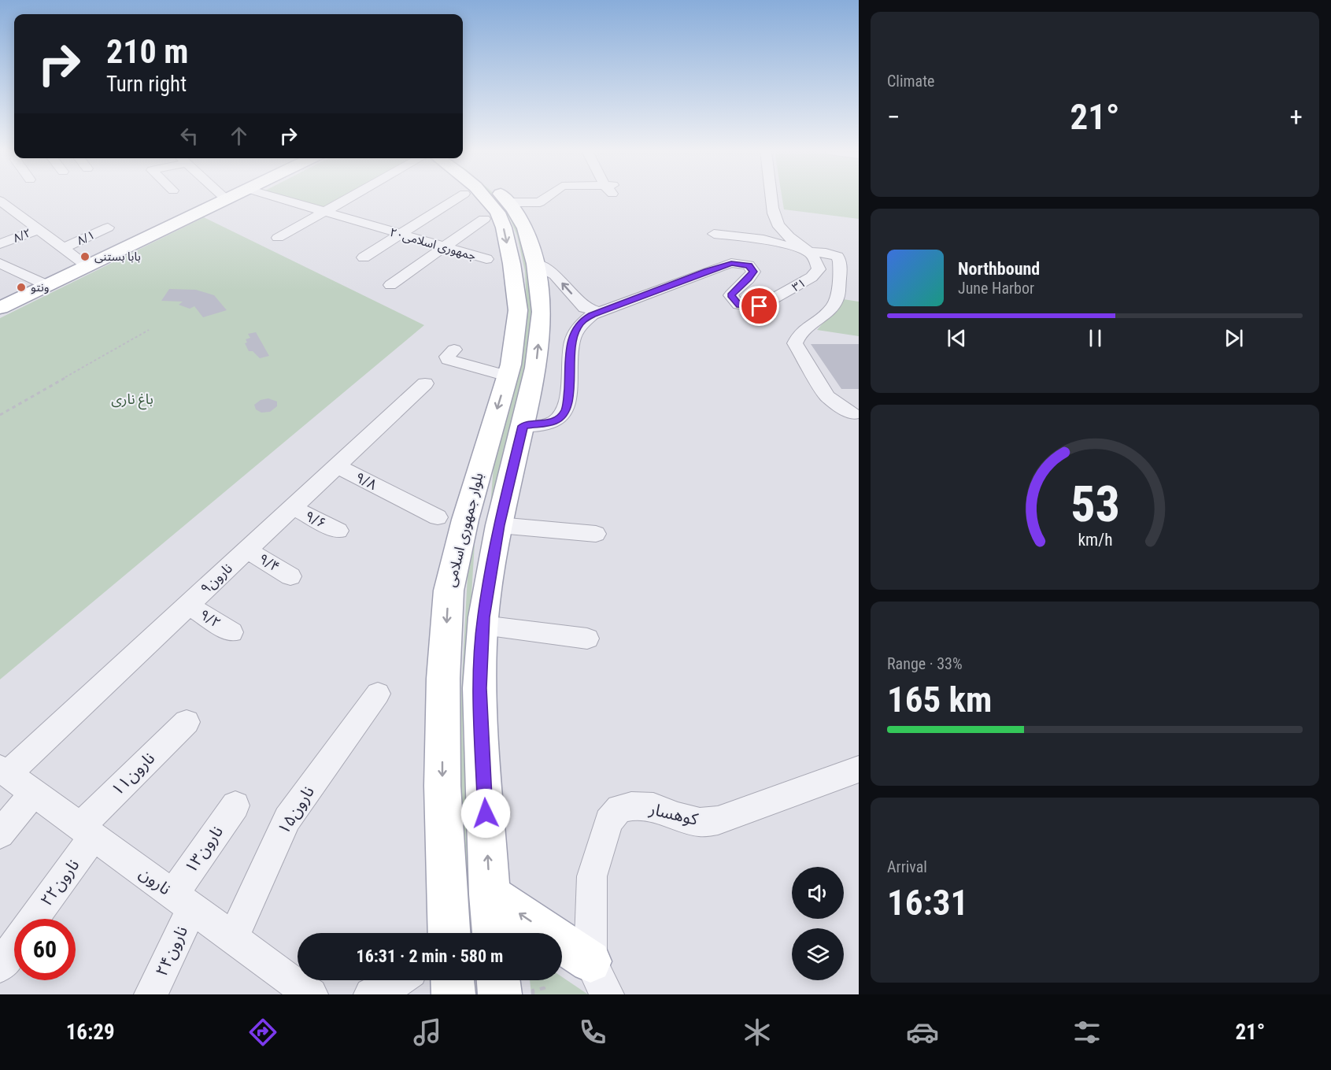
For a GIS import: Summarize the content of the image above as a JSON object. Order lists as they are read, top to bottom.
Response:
{
  "streets": {
    "main road": ["بلوار جمهوری اسلامی"],
    "street": [
      "۸/۲",
      "۸/۱",
      "جمهوری اسلامی۲۰",
      "۳۱",
      "۹/۸",
      "۹/۶",
      "۹/۴",
      "نارون۹",
      "۹/۲",
      "نارون۱۱",
      "نارون۱۵",
      "کوهسار",
      "نارون۱۳",
      "نارون",
      "نارون۲۲",
      "نارون۲۴"
    ]
  },
  "crossings": [
    ["۹/۸", "نارون۹"],
    ["۹/۶", "نارون۹"],
    ["۹/۴", "نارون۹"],
    ["نارون۹", "۹/۲"],
    ["نارون۹", "نارون"],
    ["نارون۱۱", "نارون"],
    ["نارون۱۱", "نارون۲۲"],
    ["نارون۱۵", "نارون"],
    ["نارون۱۳", "نارون"],
    ["نارون۱۳", "نارون۲۴"],
    ["نارون", "نارون۲۲"],
    ["نارون", "نارون۲۴"]
  ],
  "parks": ["باغ ناری"],
  "places": ["بابا بستنی", "ونتو"],
  "page": {
    "tile": [
      "Climate",
      ["Range · 33%", "165 km"],
      ["Arrival", "16:31"]
    ],
    "turn": ["210 m", "Turn right"],
    "heat": ["−", "21°", "+"],
    "song": ["Northbound", "June Harbor"],
    "limit": "60",
    "trip": "16:31 · 2 min · 580 m",
    "tabs": ["16:29", "21°"],
    "gauge": ["53", "km/h"]
  }
}
